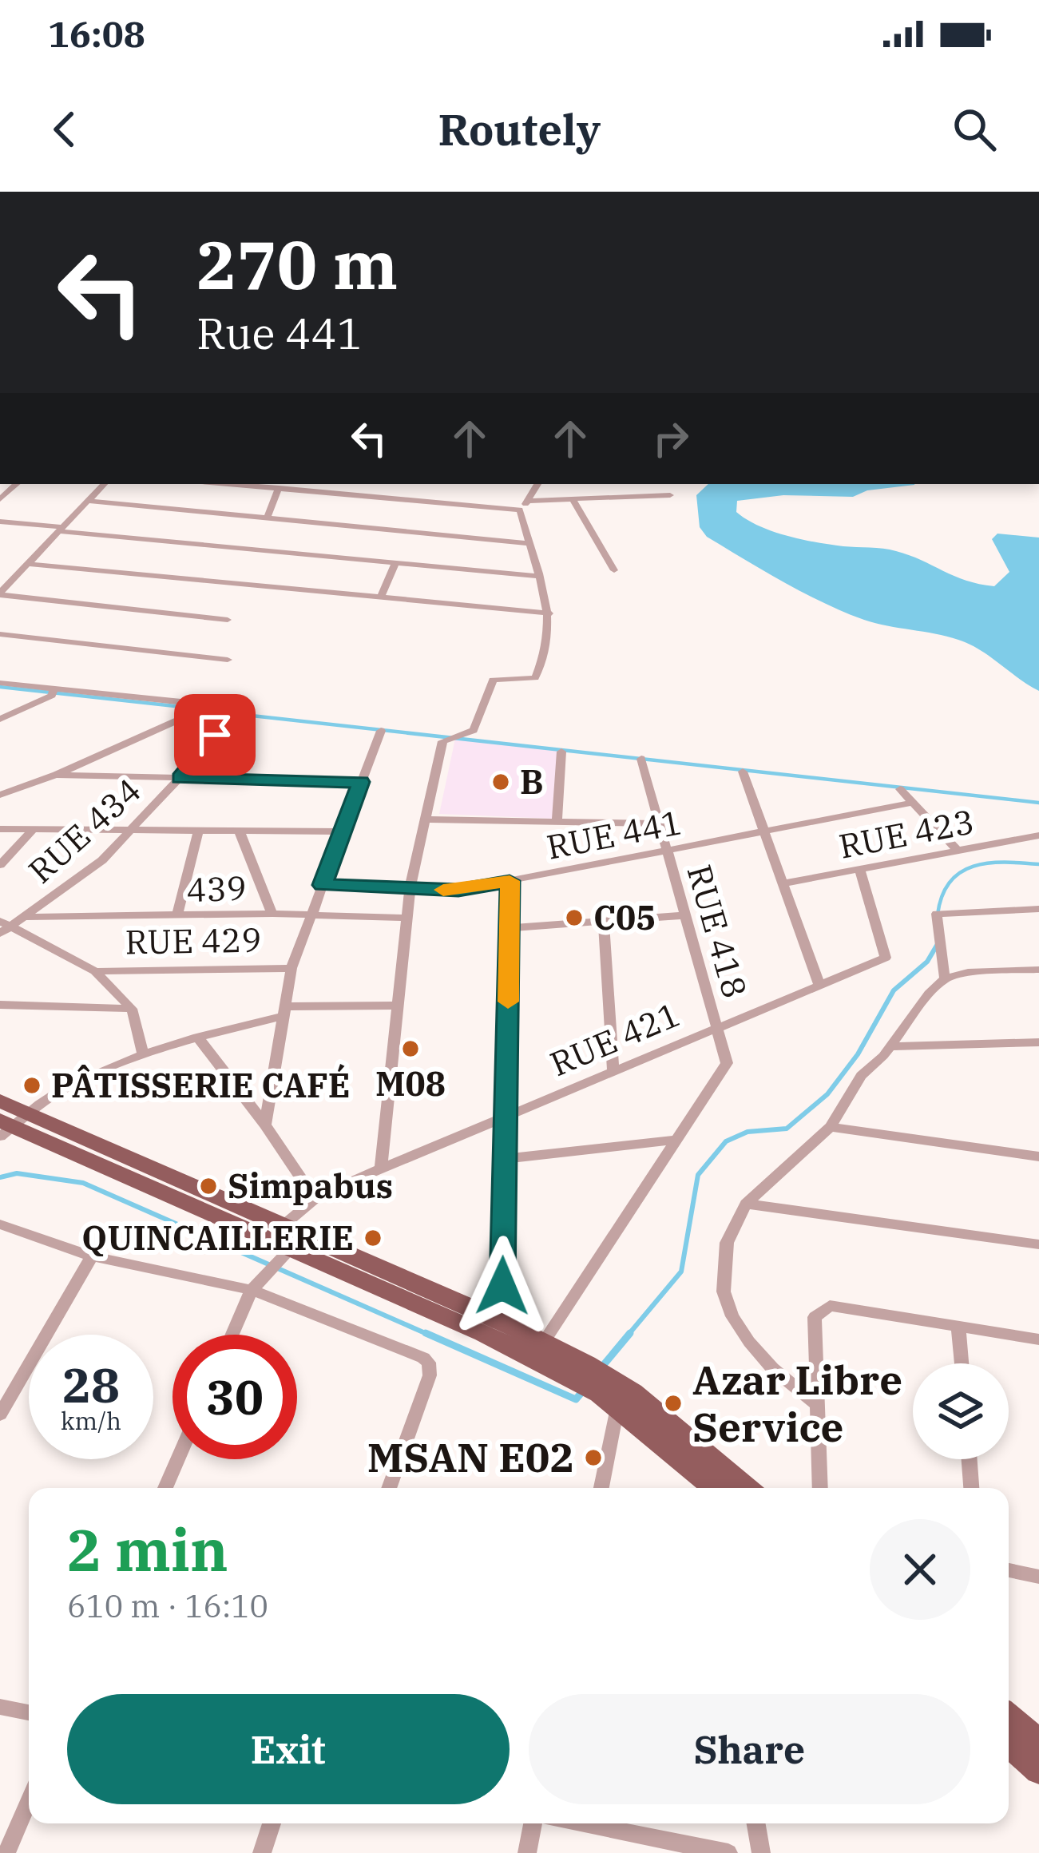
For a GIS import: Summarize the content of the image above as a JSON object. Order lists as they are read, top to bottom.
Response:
{
  "streets": {
    "street": [
      "RUE 434",
      "RUE 423",
      "RUE 441",
      "439",
      "RUE 418",
      "RUE 429",
      "RUE 421"
    ]
  },
  "crossings": [
    ["RUE 434", "439"],
    ["RUE 423", "RUE 421"],
    ["RUE 441", "RUE 418"],
    ["RUE 418", "RUE 421"]
  ],
  "places": [
    "B",
    "C05",
    "M08",
    "PÂTISSERIE CAFÉ",
    "Simpabus",
    "QUINCAILLERIE",
    "Azar Libre Service",
    "MSAN E02"
  ],
  "page": {
    "status": "16:08",
    "header": "Routely",
    "turn": ["270 m", "Rue 441"],
    "speed": "28 km/h",
    "limit": "30",
    "heading": ["2 min", "610 m · 16:10"],
    "buttons": ["Exit", "Share"]
  }
}
